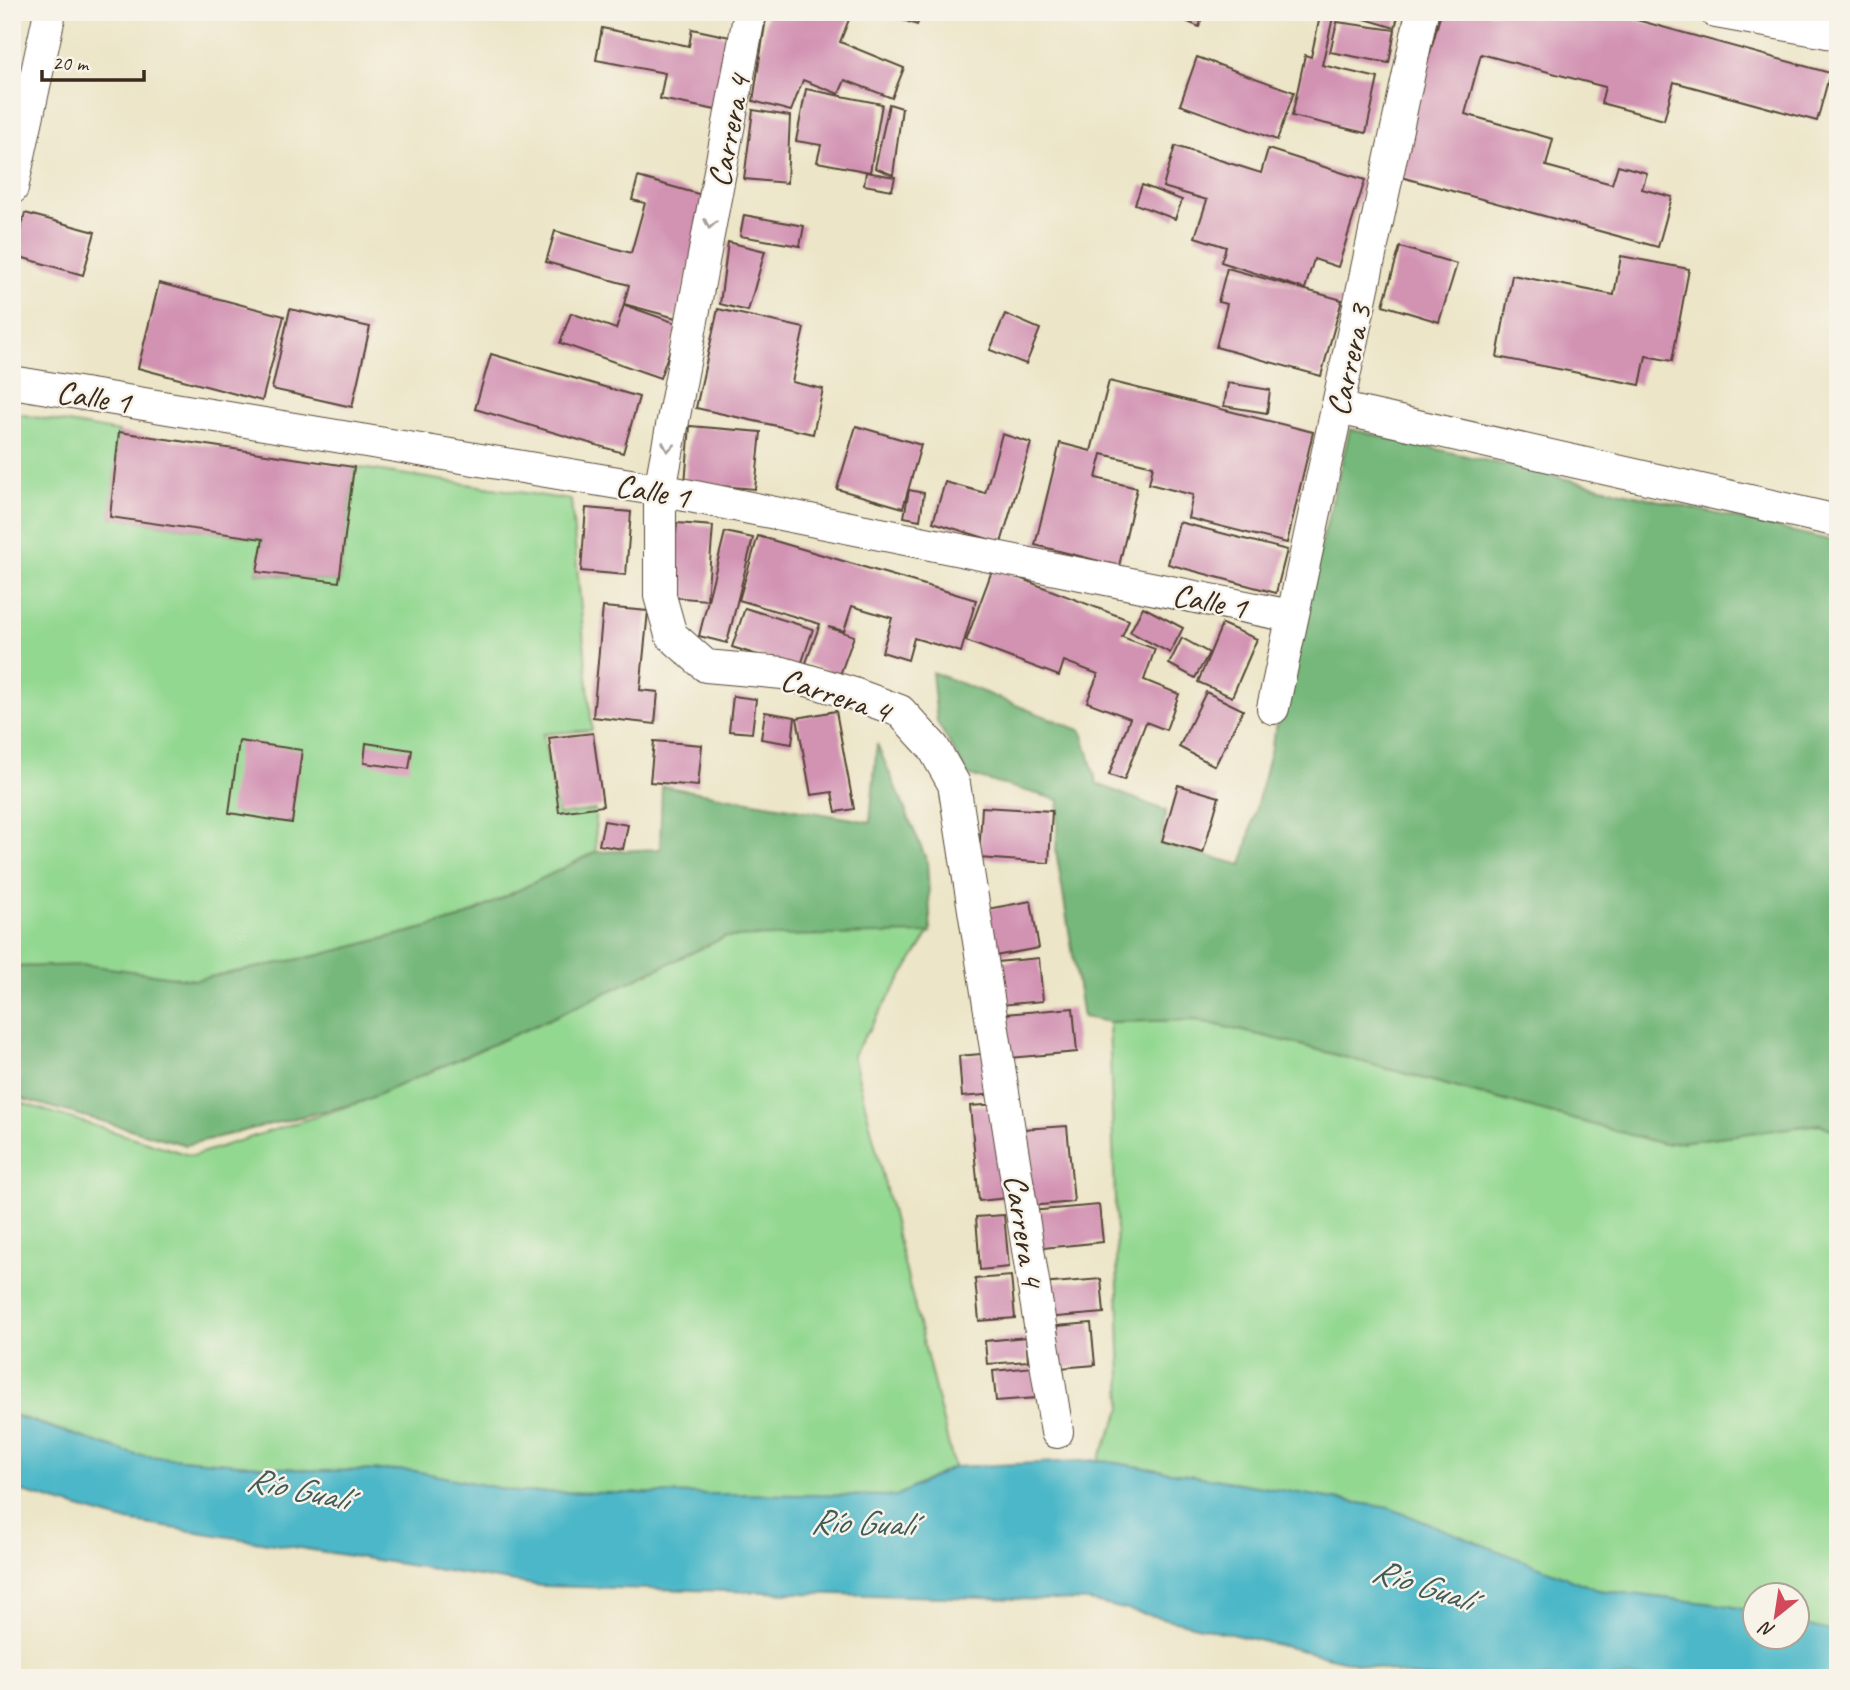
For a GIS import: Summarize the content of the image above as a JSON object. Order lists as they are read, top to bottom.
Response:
{
  "streets": {
    "street": ["Carrera 4", "Carrera 3", "Calle 1"]
  },
  "crossings": [
    ["Carrera 4", "Calle 1"],
    ["Carrera 3", "Calle 1"]
  ],
  "water": ["Río Gualí"],
  "scale_bar": "20 m",
  "north": "bottom left"
}
